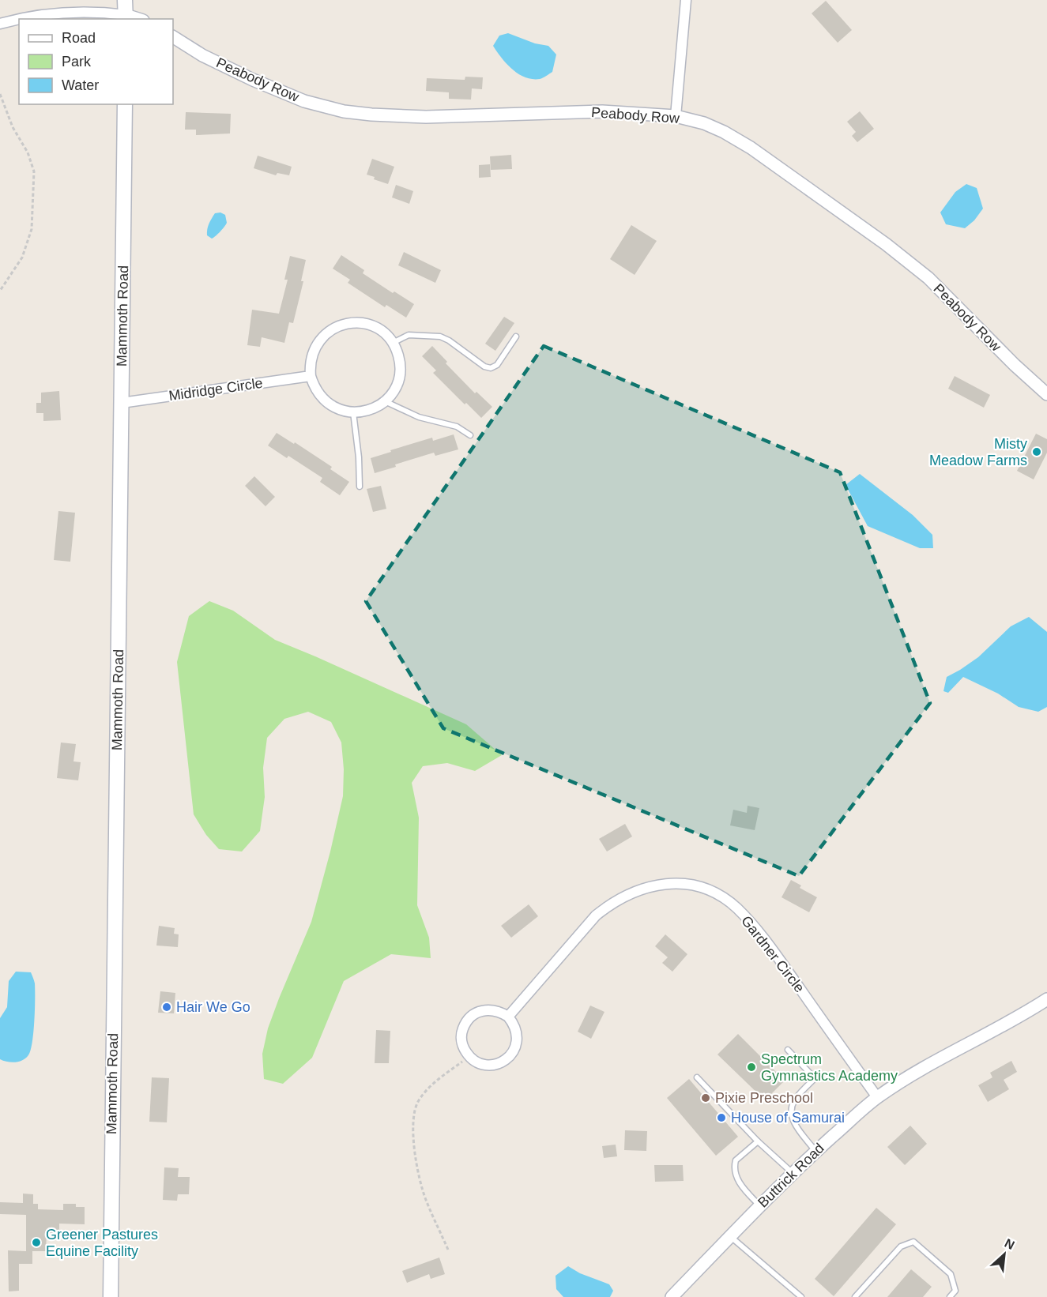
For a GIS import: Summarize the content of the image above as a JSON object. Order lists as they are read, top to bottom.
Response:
{
  "streets": {
    "main road": ["Mammoth Road"],
    "street": [
      "Peabody Row",
      "Midridge Circle",
      "Gardner Circle",
      "Buttrick Road"
    ]
  },
  "crossings": [
    ["Mammoth Road", "Midridge Circle"],
    ["Gardner Circle", "Buttrick Road"]
  ],
  "places": [
    "Misty Meadow Farms",
    "Hair We Go",
    "Spectrum Gymnastics Academy",
    "Pixie Preschool",
    "House of Samurai",
    "Greener Pastures Equine Facility"
  ],
  "legend": ["Road", "Park", "Water"],
  "north": "top right"
}
